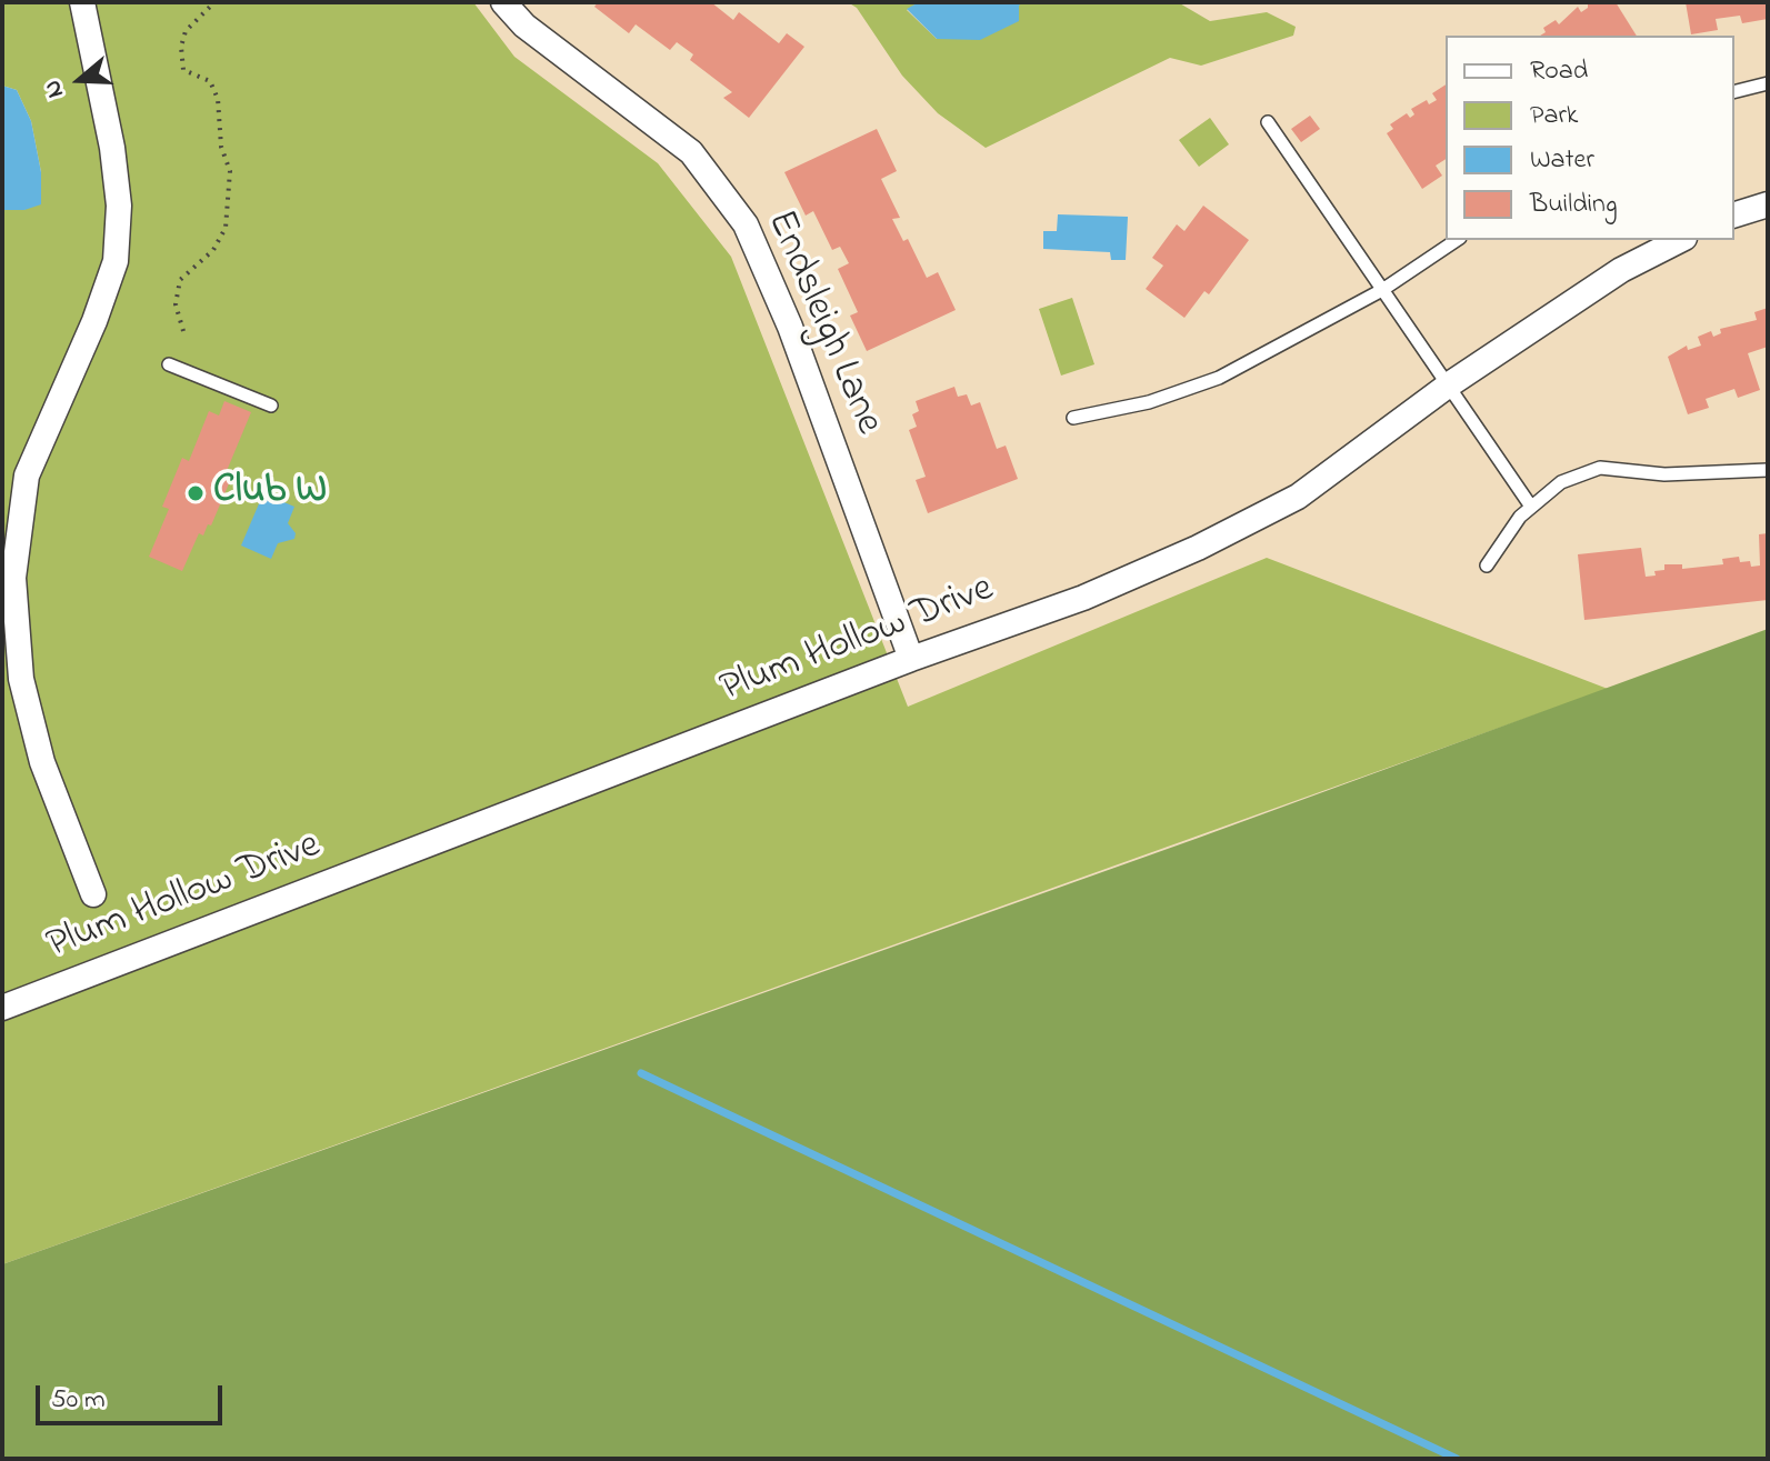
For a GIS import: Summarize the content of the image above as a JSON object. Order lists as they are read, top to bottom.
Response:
{
  "streets": {
    "street": ["Endsleigh Lane", "Plum Hollow Drive"]
  },
  "crossings": [
    ["Endsleigh Lane", "Plum Hollow Drive"]
  ],
  "places": ["Club W"],
  "legend": [
    "Road",
    "Park",
    "Water",
    "Building"
  ],
  "scale_bar": "50 m",
  "north": "left"
}
